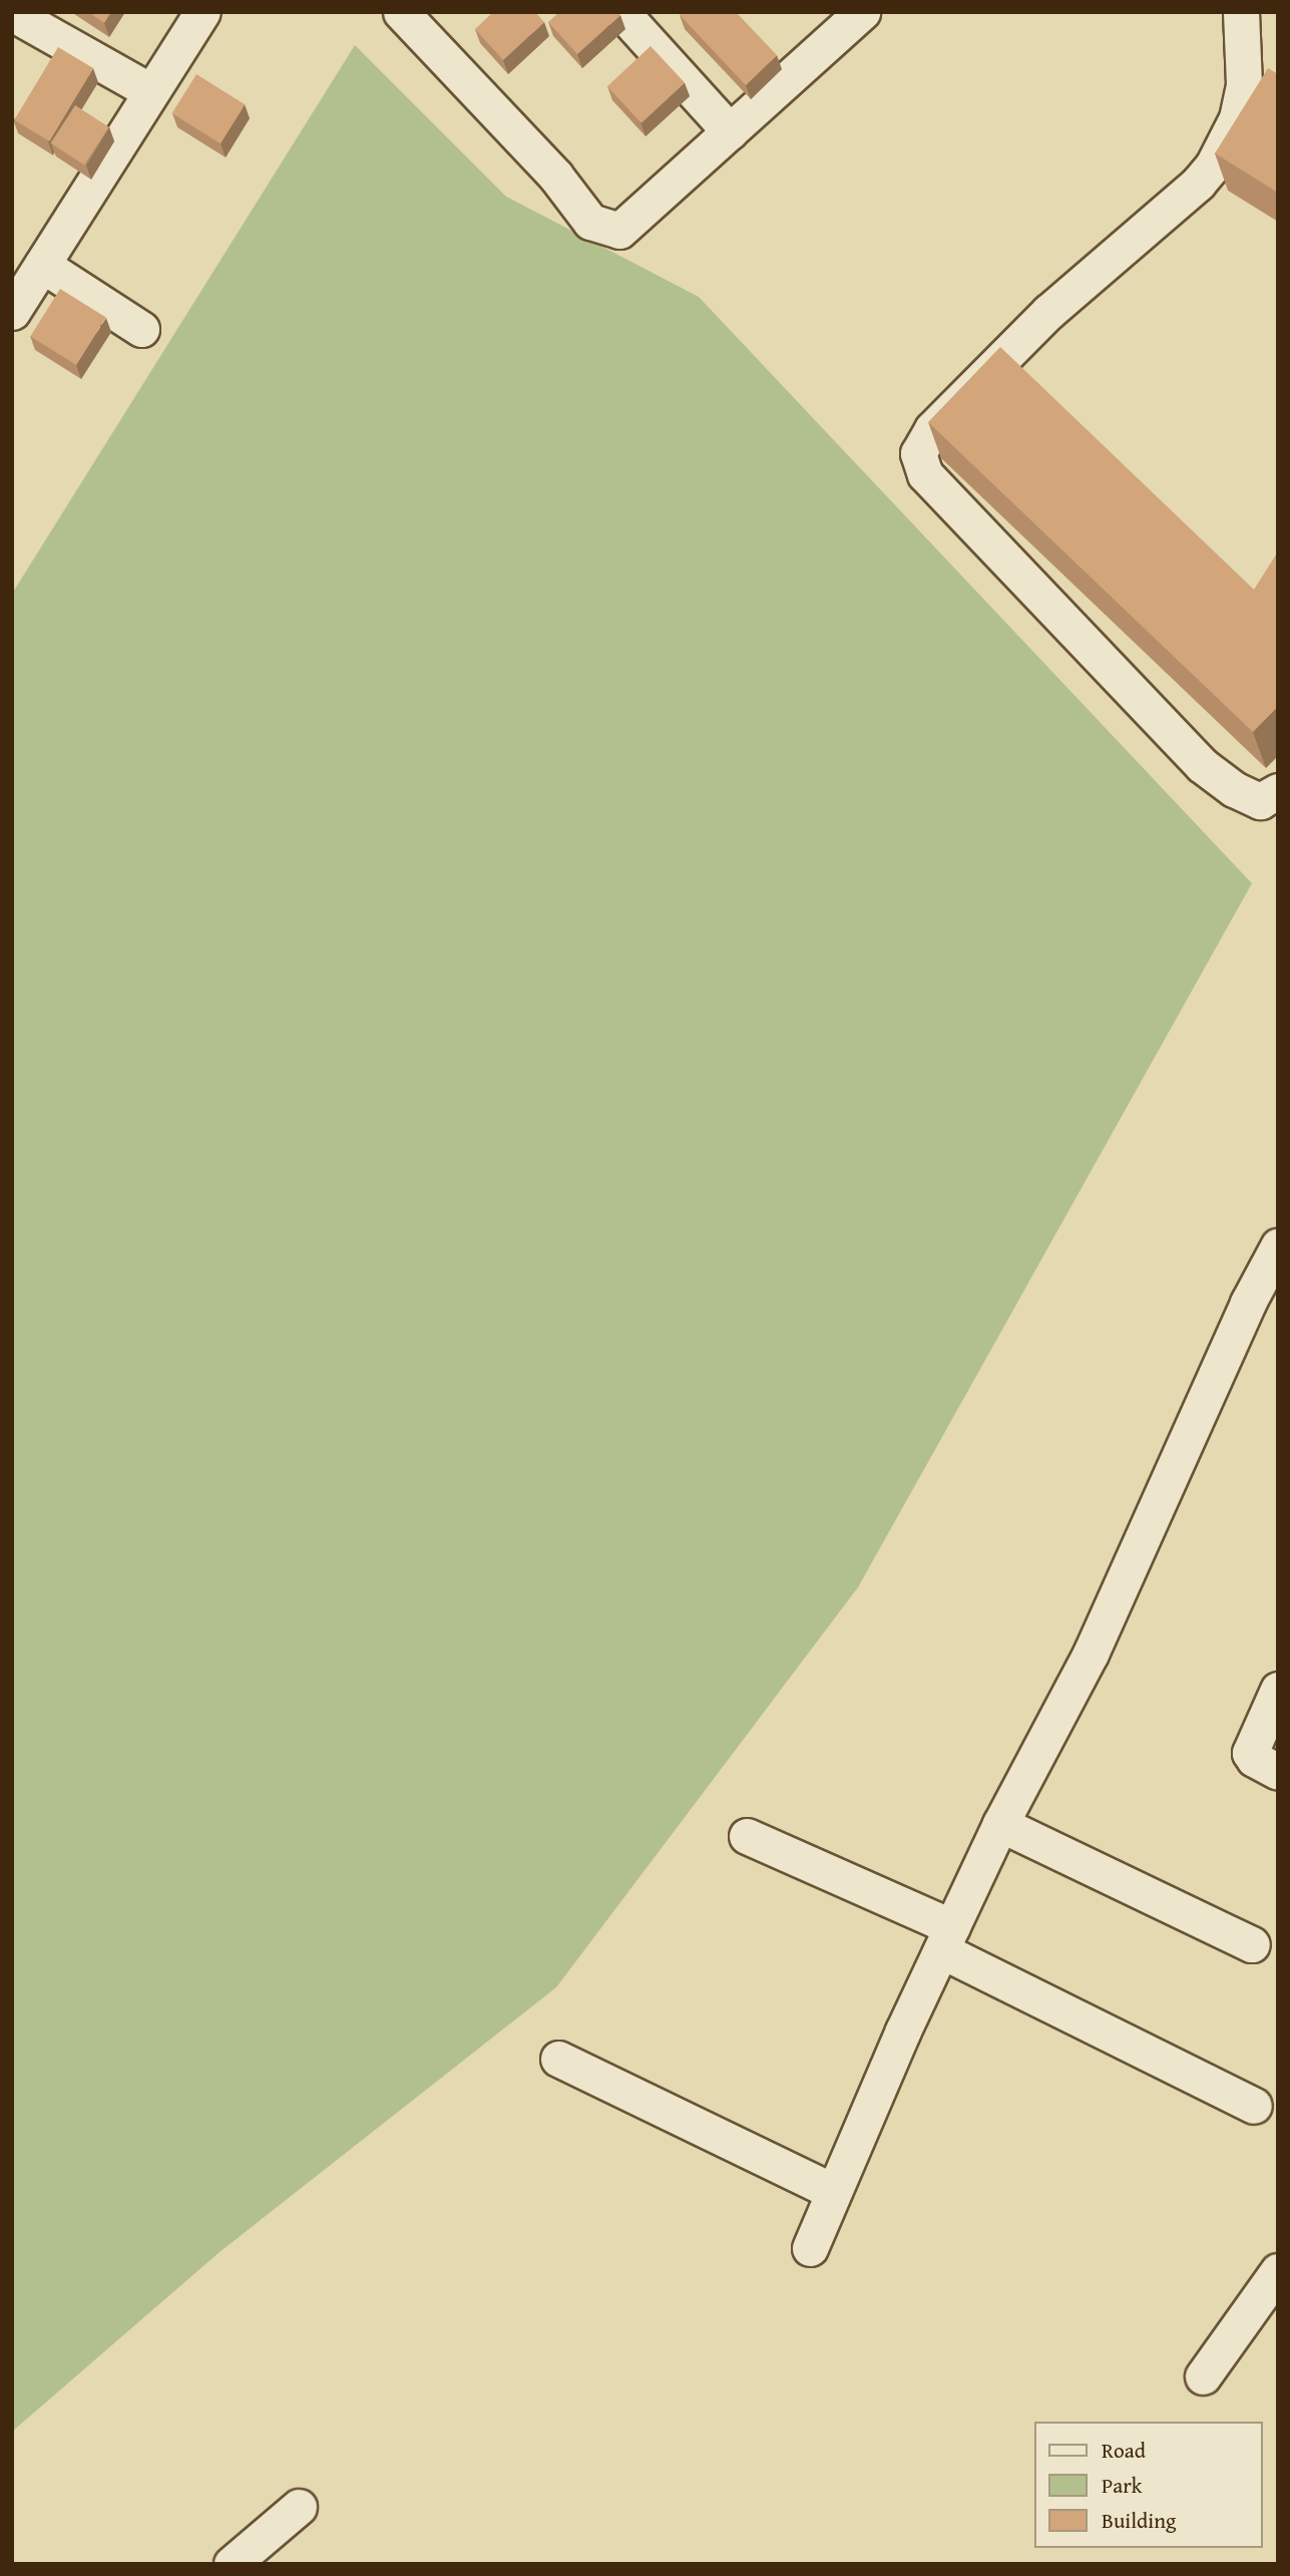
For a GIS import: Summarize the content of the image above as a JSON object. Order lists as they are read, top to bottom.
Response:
{
  "legend": ["Road", "Park", "Building"]
}
